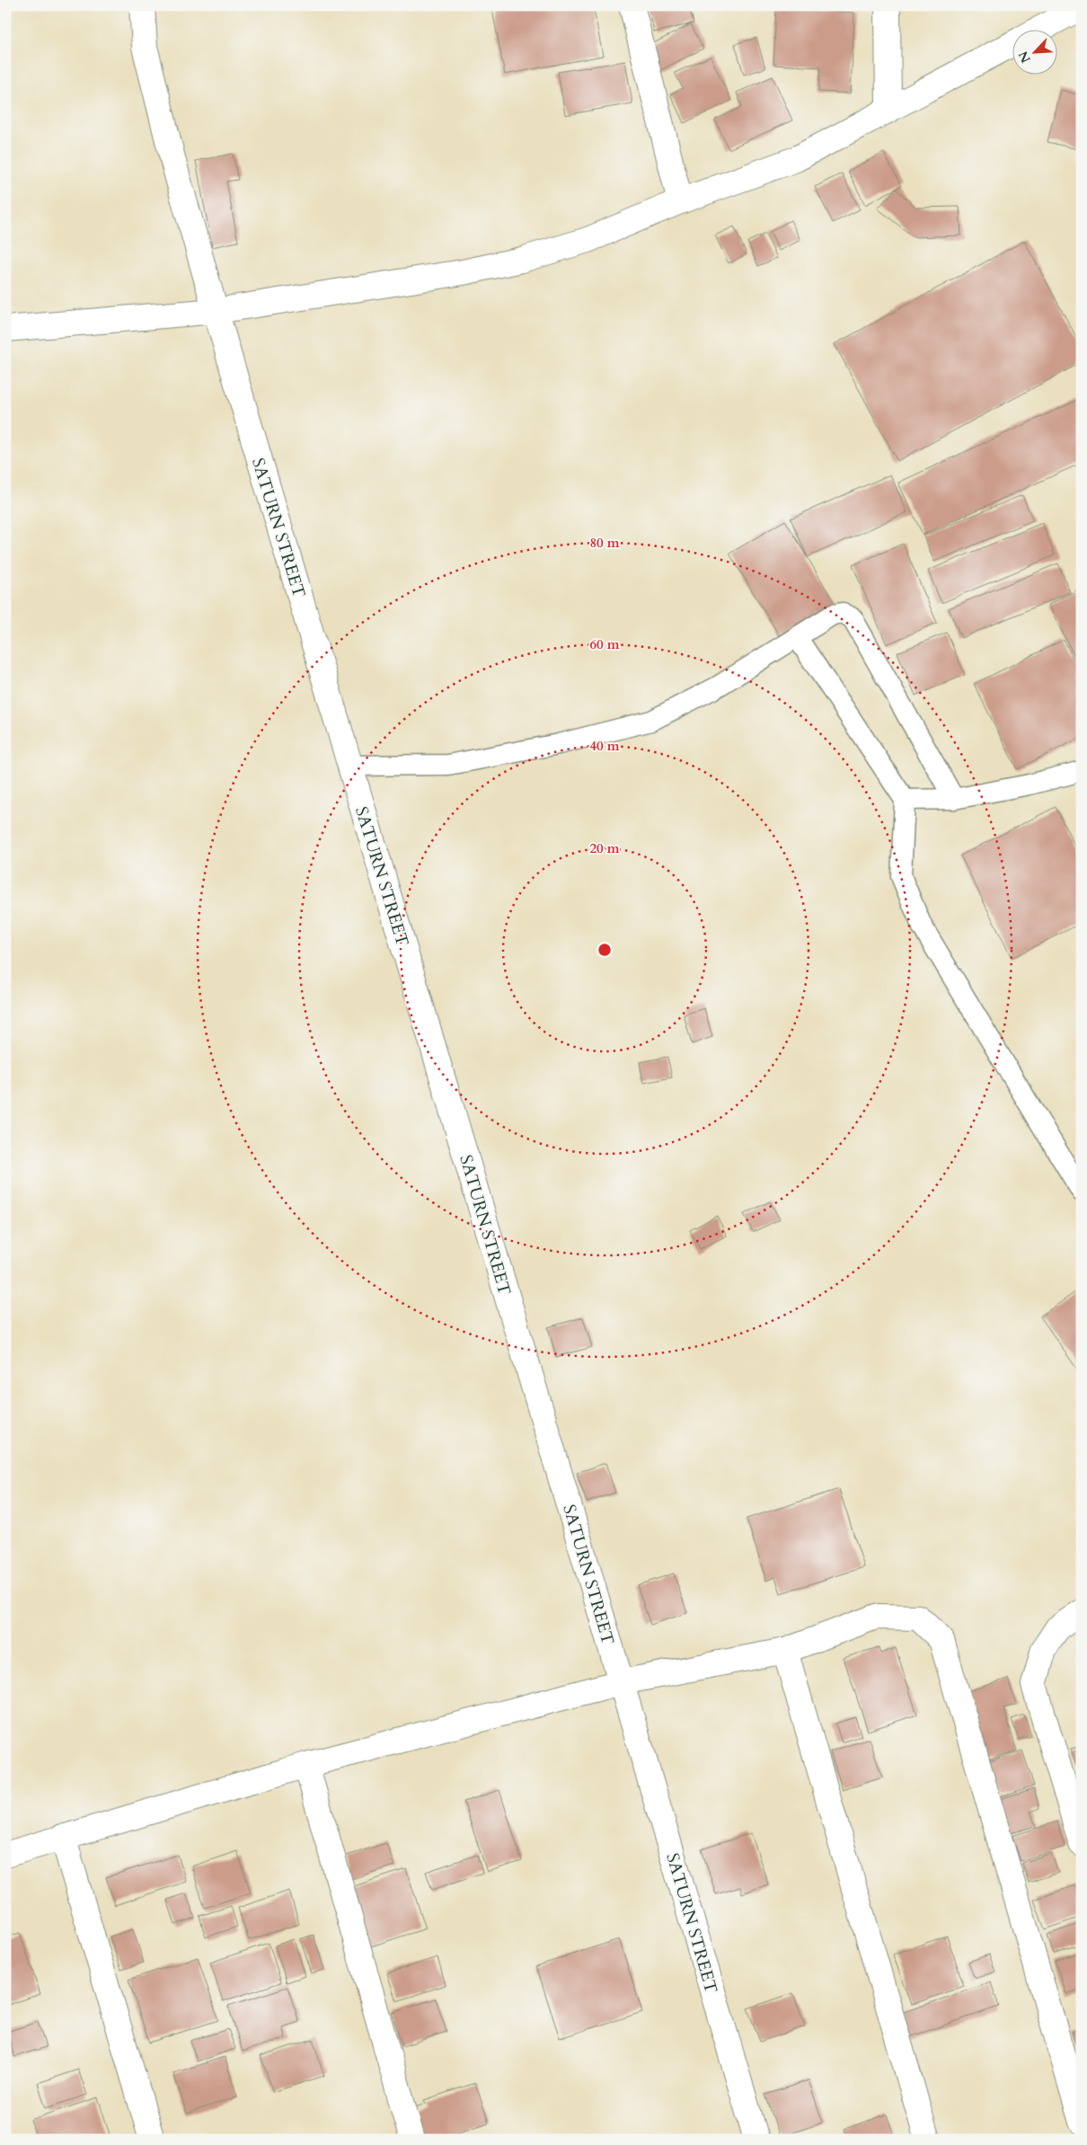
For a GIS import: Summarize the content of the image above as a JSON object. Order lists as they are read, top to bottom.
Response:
{
  "streets": {
    "street": ["SATURN STREET"]
  },
  "north": "bottom left",
  "rings": [
    "80 m",
    "60 m",
    "40 m",
    "20 m"
  ]
}
